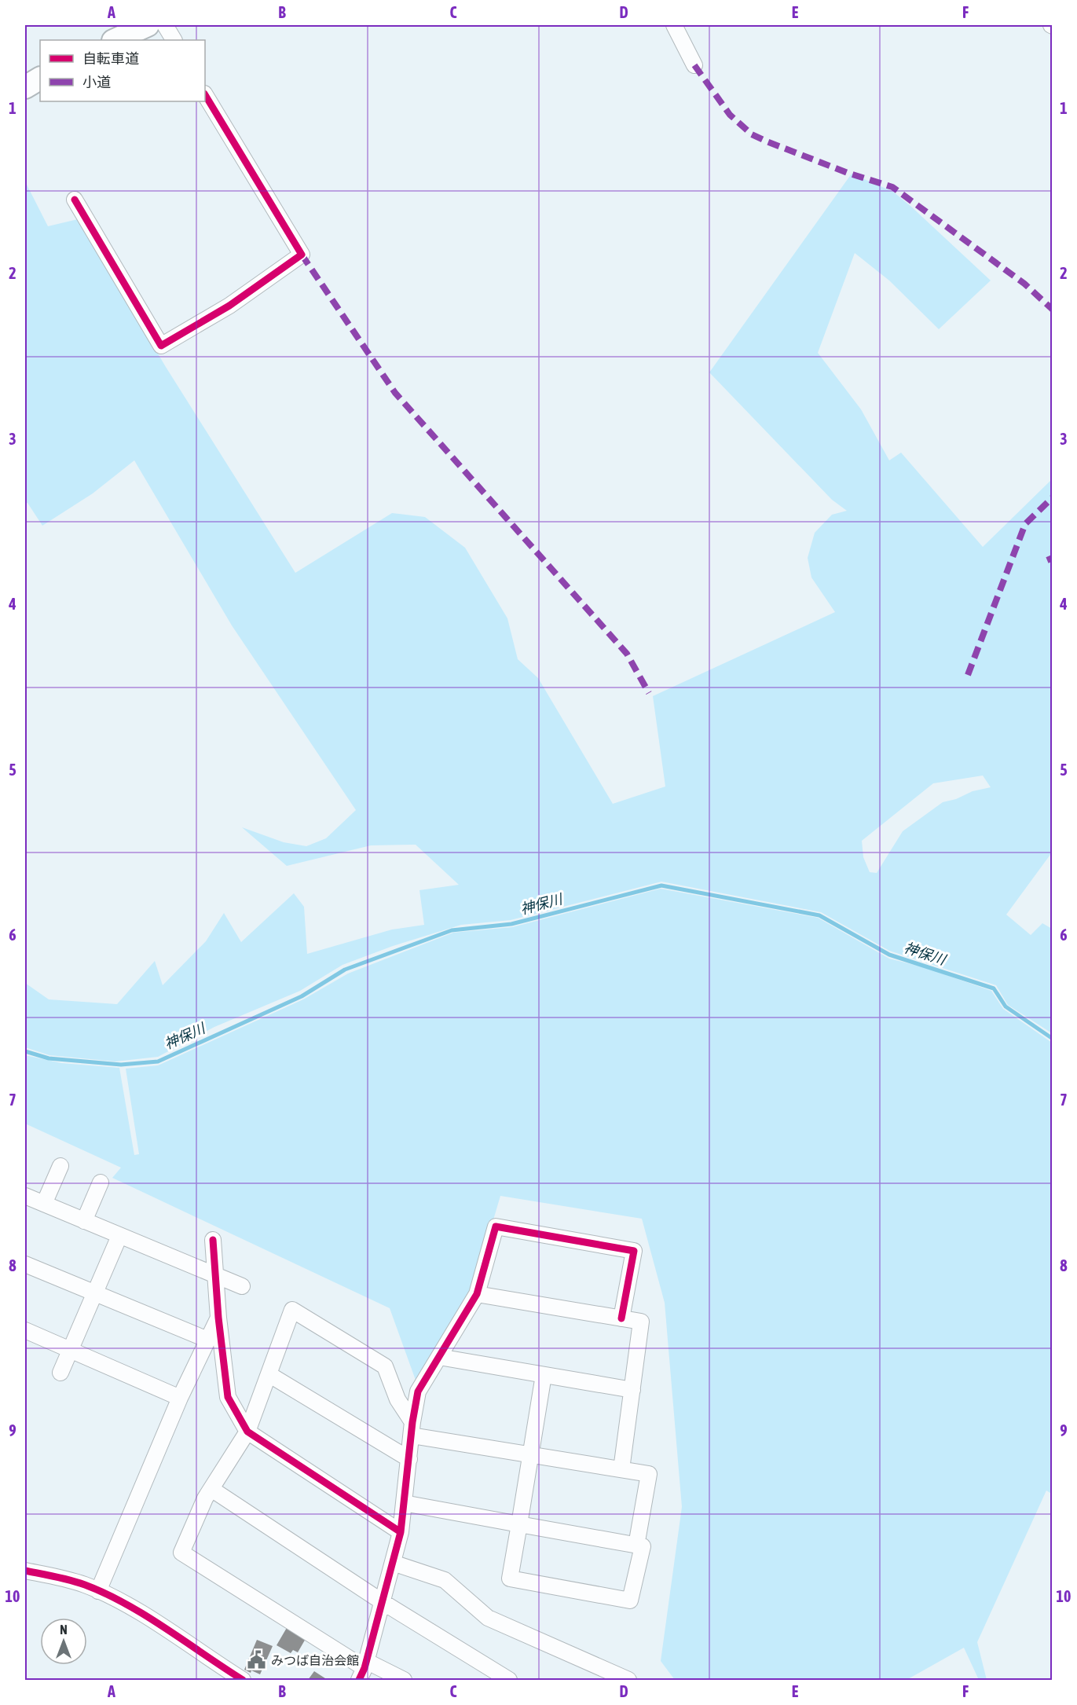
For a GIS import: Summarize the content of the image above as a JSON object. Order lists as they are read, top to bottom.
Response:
{
  "water": ["神保川"],
  "places": {
    "public building": ["みつば自治会館"]
  },
  "legend": ["自転車道", "小道"],
  "north": "top",
  "grid": {
    "columns": [
      "A",
      "B",
      "C",
      "D",
      "E",
      "F"
    ],
    "rows": [
      "1",
      "2",
      "3",
      "4",
      "5",
      "6",
      "7",
      "8",
      "9",
      "10"
    ]
  }
}
